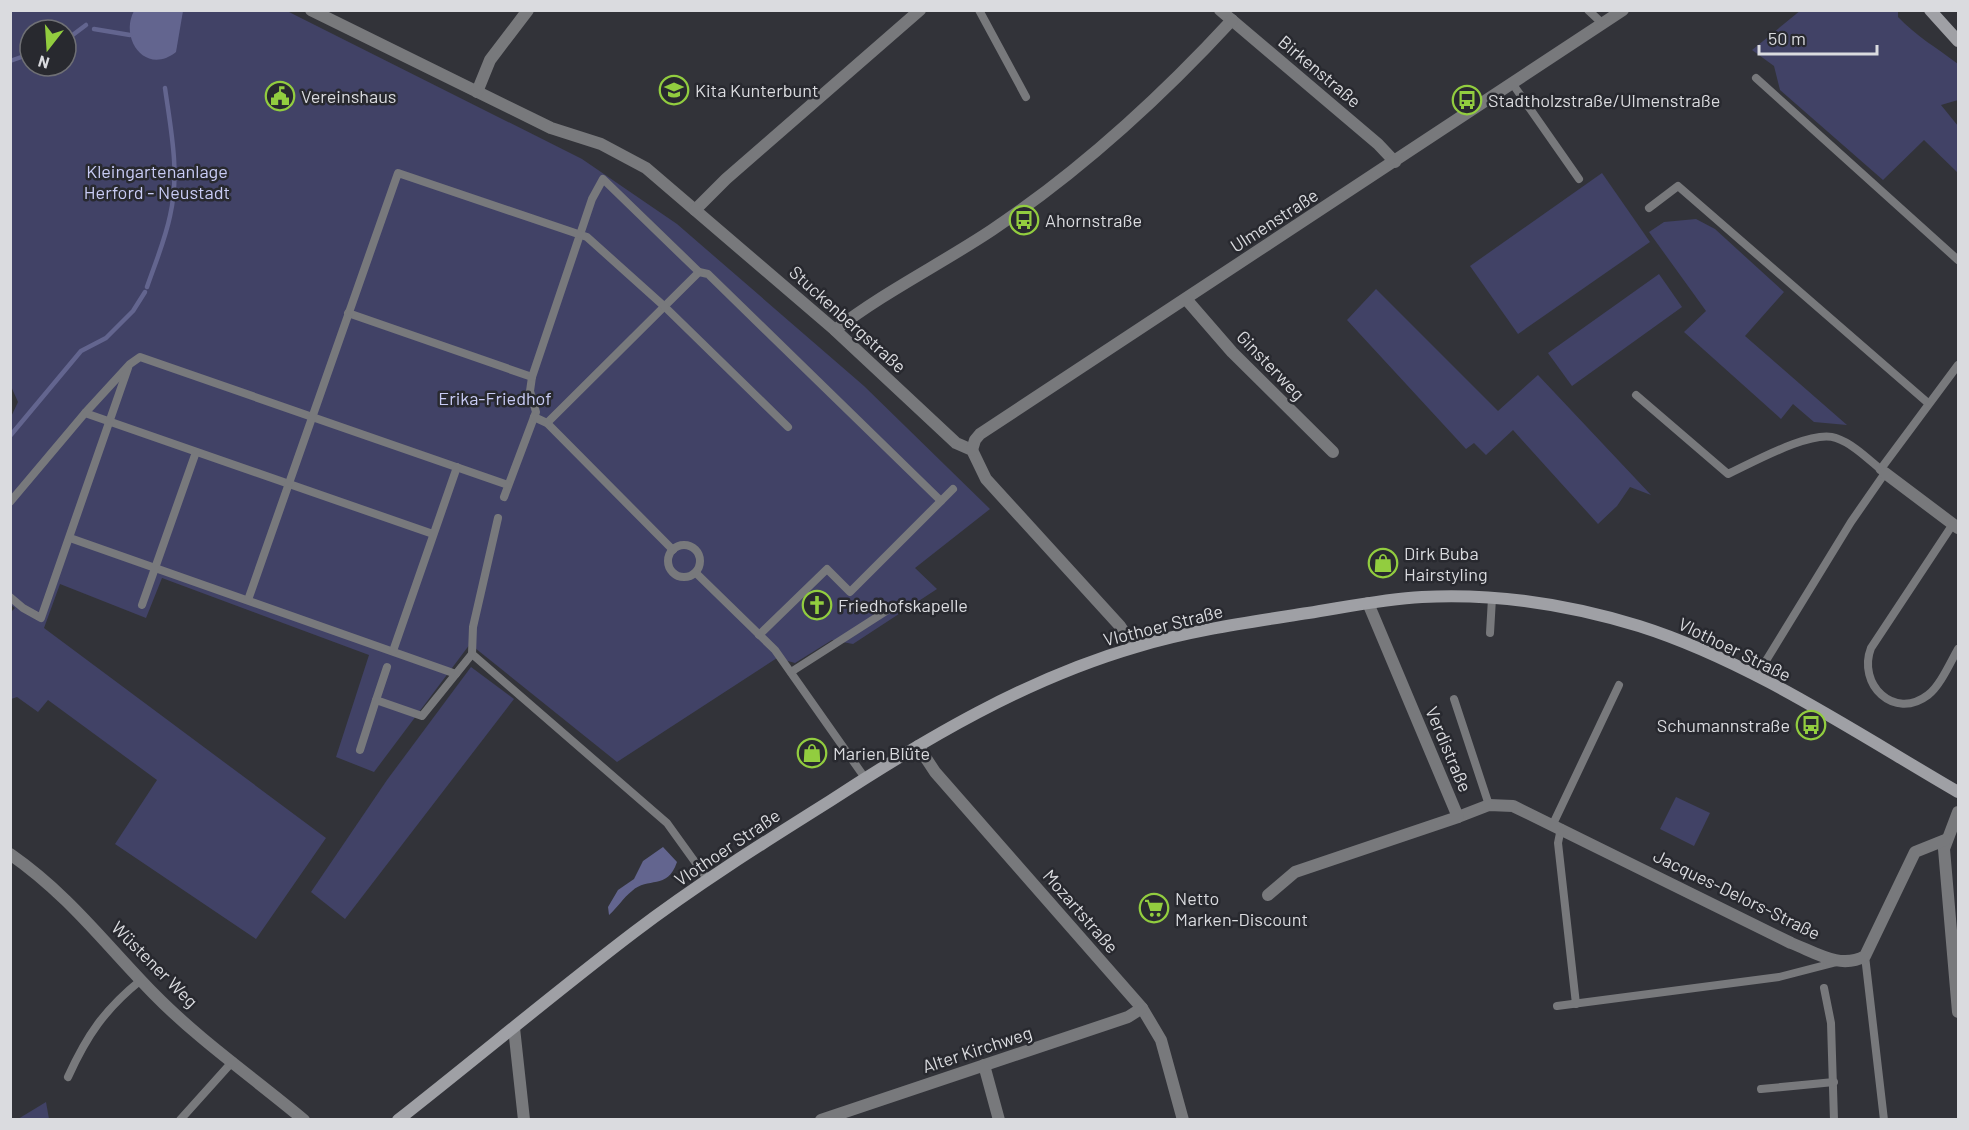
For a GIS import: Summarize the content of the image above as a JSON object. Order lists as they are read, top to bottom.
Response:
{
  "streets": {
    "street": [
      "Birkenstraße",
      "Ulmenstraße",
      "Stuckenbergstraße",
      "Ginsterweg",
      "Vlothoer Straße",
      "Verdistraße",
      "Jacques-Delors-Straße",
      "Mozartstraße",
      "Wüstener Weg",
      "Alter Kirchweg"
    ]
  },
  "crossings": [
    ["Birkenstraße", "Ulmenstraße"],
    ["Ulmenstraße", "Stuckenbergstraße"],
    ["Ulmenstraße", "Ginsterweg"],
    ["Vlothoer Straße", "Verdistraße"],
    ["Vlothoer Straße", "Mozartstraße"],
    ["Verdistraße", "Jacques-Delors-Straße"],
    ["Mozartstraße", "Alter Kirchweg"]
  ],
  "parks": ["Kleingartenanlage Herford - Neustadt", "Erika-Friedhof"],
  "places": {
    "school or university": ["Kita Kunterbunt"],
    "public building": ["Vereinshaus"],
    "bus stop": ["Stadtholzstraße/Ulmenstraße", "Ahornstraße", "Schumannstraße"],
    "shop": ["Dirk Buba Hairstyling", "Marien Blüte"],
    "church": ["Friedhofskapelle"],
    "supermarket": ["Netto Marken-Discount"]
  },
  "scale_bar": "50 m",
  "north": "bottom"
}
